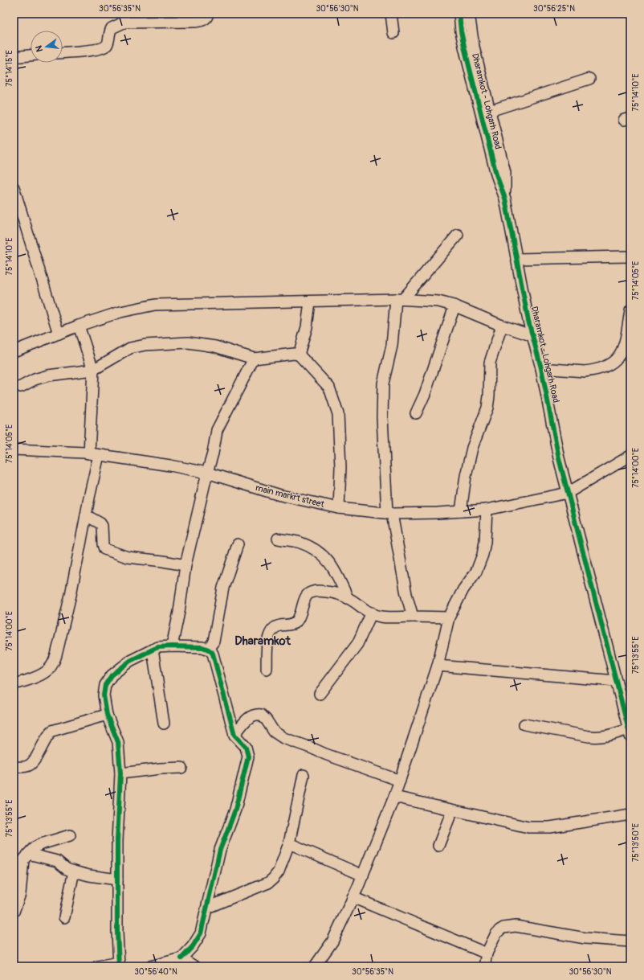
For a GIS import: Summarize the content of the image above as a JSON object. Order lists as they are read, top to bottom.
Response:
{
  "streets": {
    "street": ["Dharamkot - Lohgarh Road", "main markrt street"]
  },
  "crossings": [
    ["Dharamkot - Lohgarh Road", "main markrt street"]
  ],
  "districts": ["Dharamkot"],
  "north": "left",
  "coordinates": [
    "30°56'35\"N",
    "30°56'30\"N",
    "30°56'25\"N",
    "75°14'15\"E",
    "75°14'10\"E",
    "75°14'05\"E",
    "75°14'00\"E",
    "75°13'55\"E",
    "75°13'50\"E",
    "30°56'40\"N"
  ]
}
